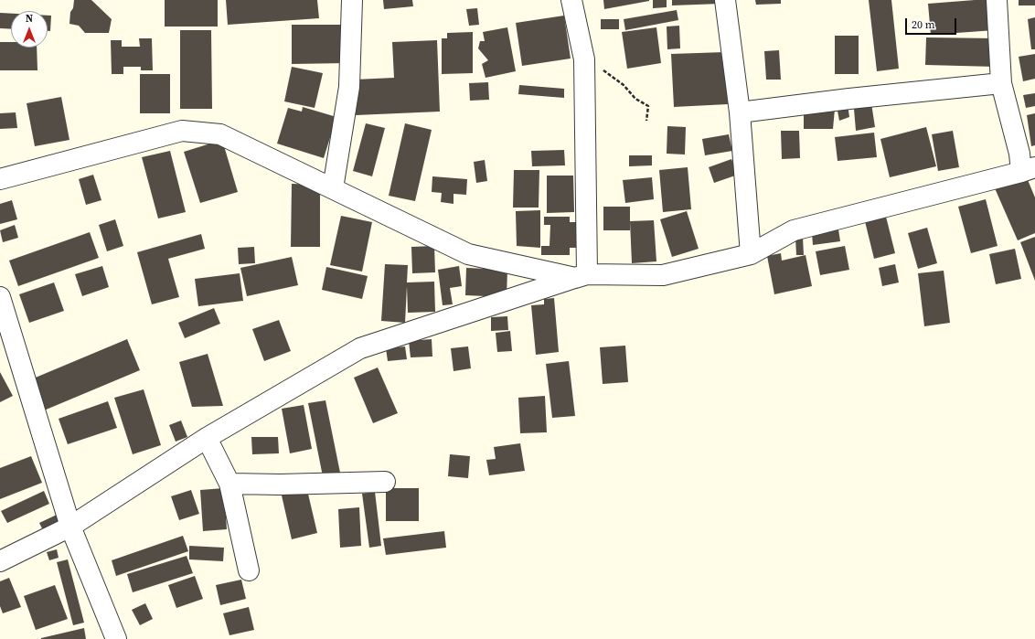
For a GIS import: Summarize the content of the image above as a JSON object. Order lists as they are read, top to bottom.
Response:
{
  "scale_bar": "20 m",
  "north": "top"
}
